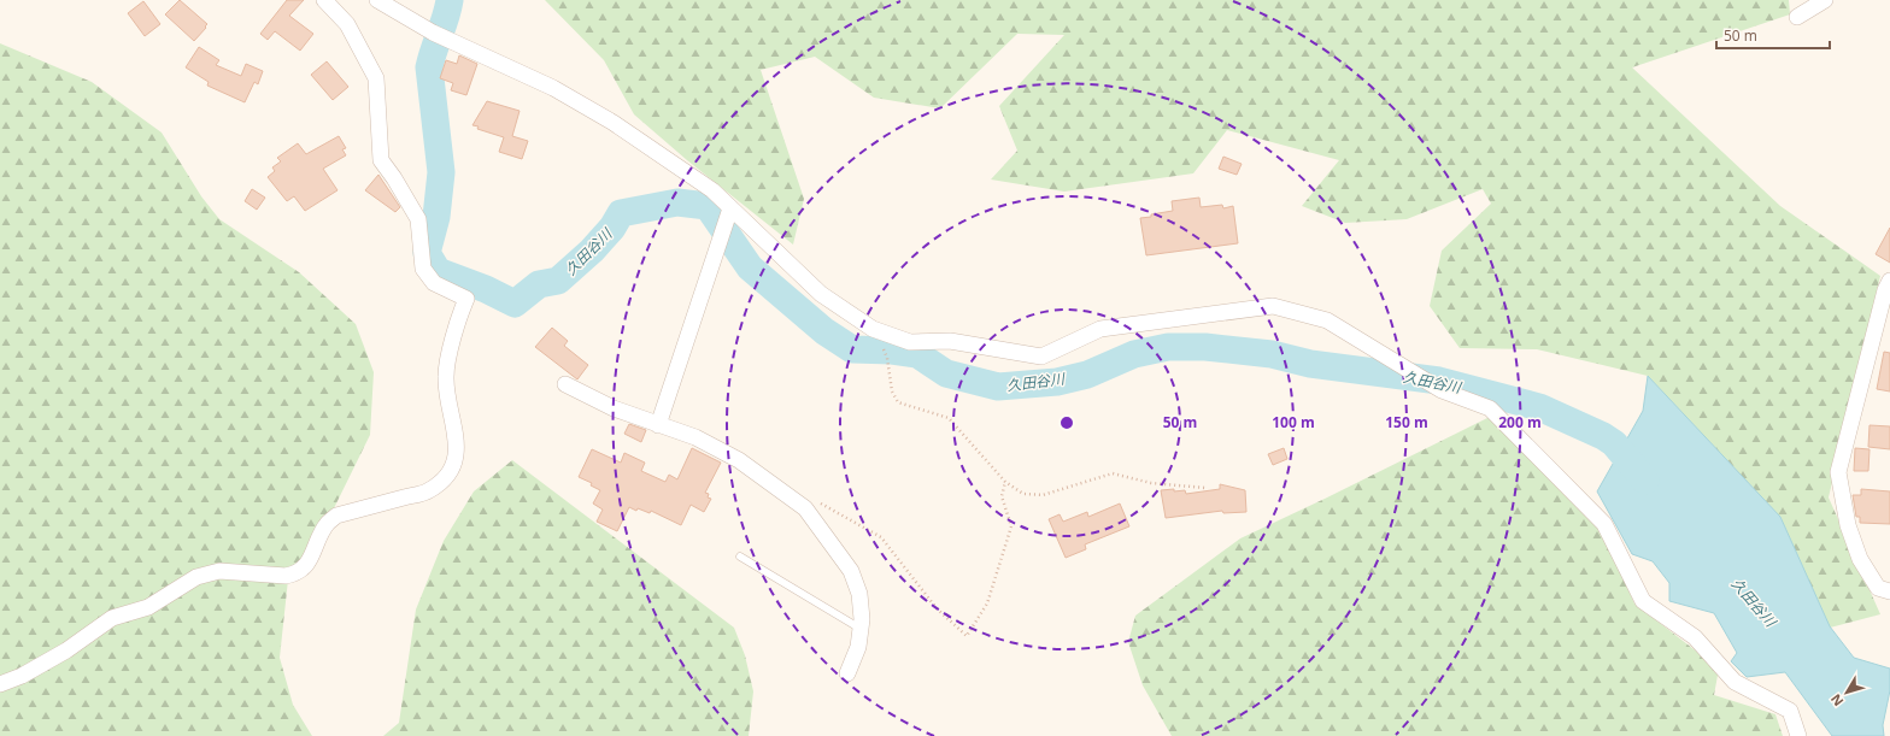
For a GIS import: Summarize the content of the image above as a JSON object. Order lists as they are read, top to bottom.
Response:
{
  "water": ["久田谷川"],
  "scale_bar": "50 m",
  "north": "bottom left",
  "rings": [
    "50 m",
    "100 m",
    "150 m",
    "200 m"
  ]
}
